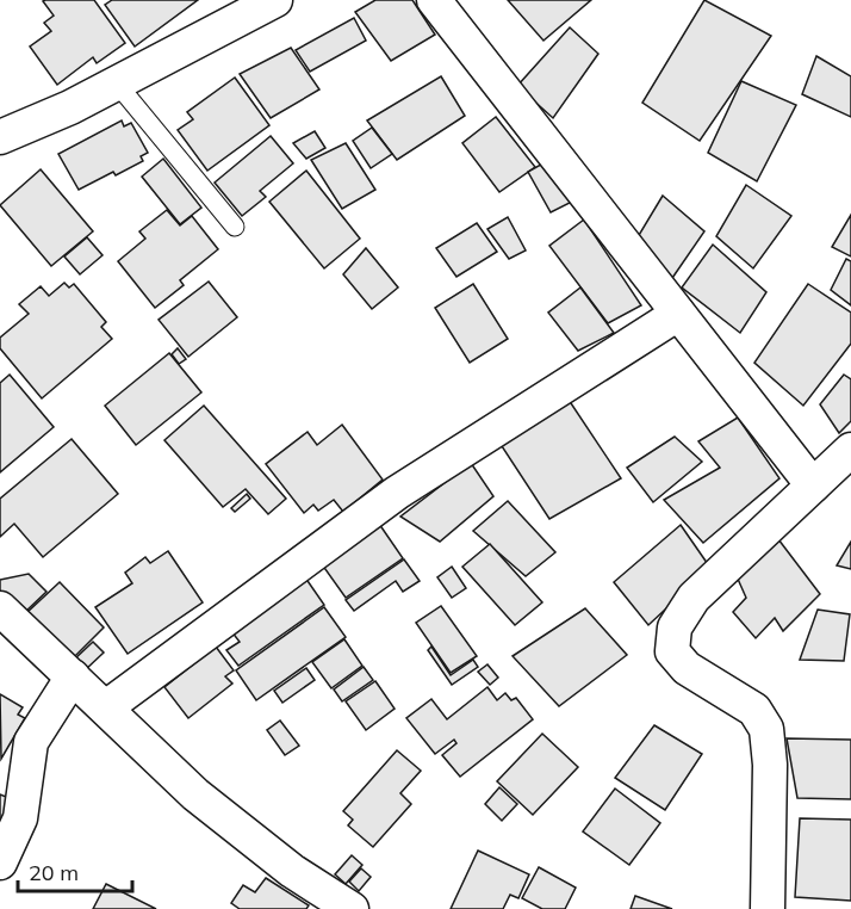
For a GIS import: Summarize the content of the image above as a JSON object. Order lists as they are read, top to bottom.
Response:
{
  "scale_bar": "20 m"
}
